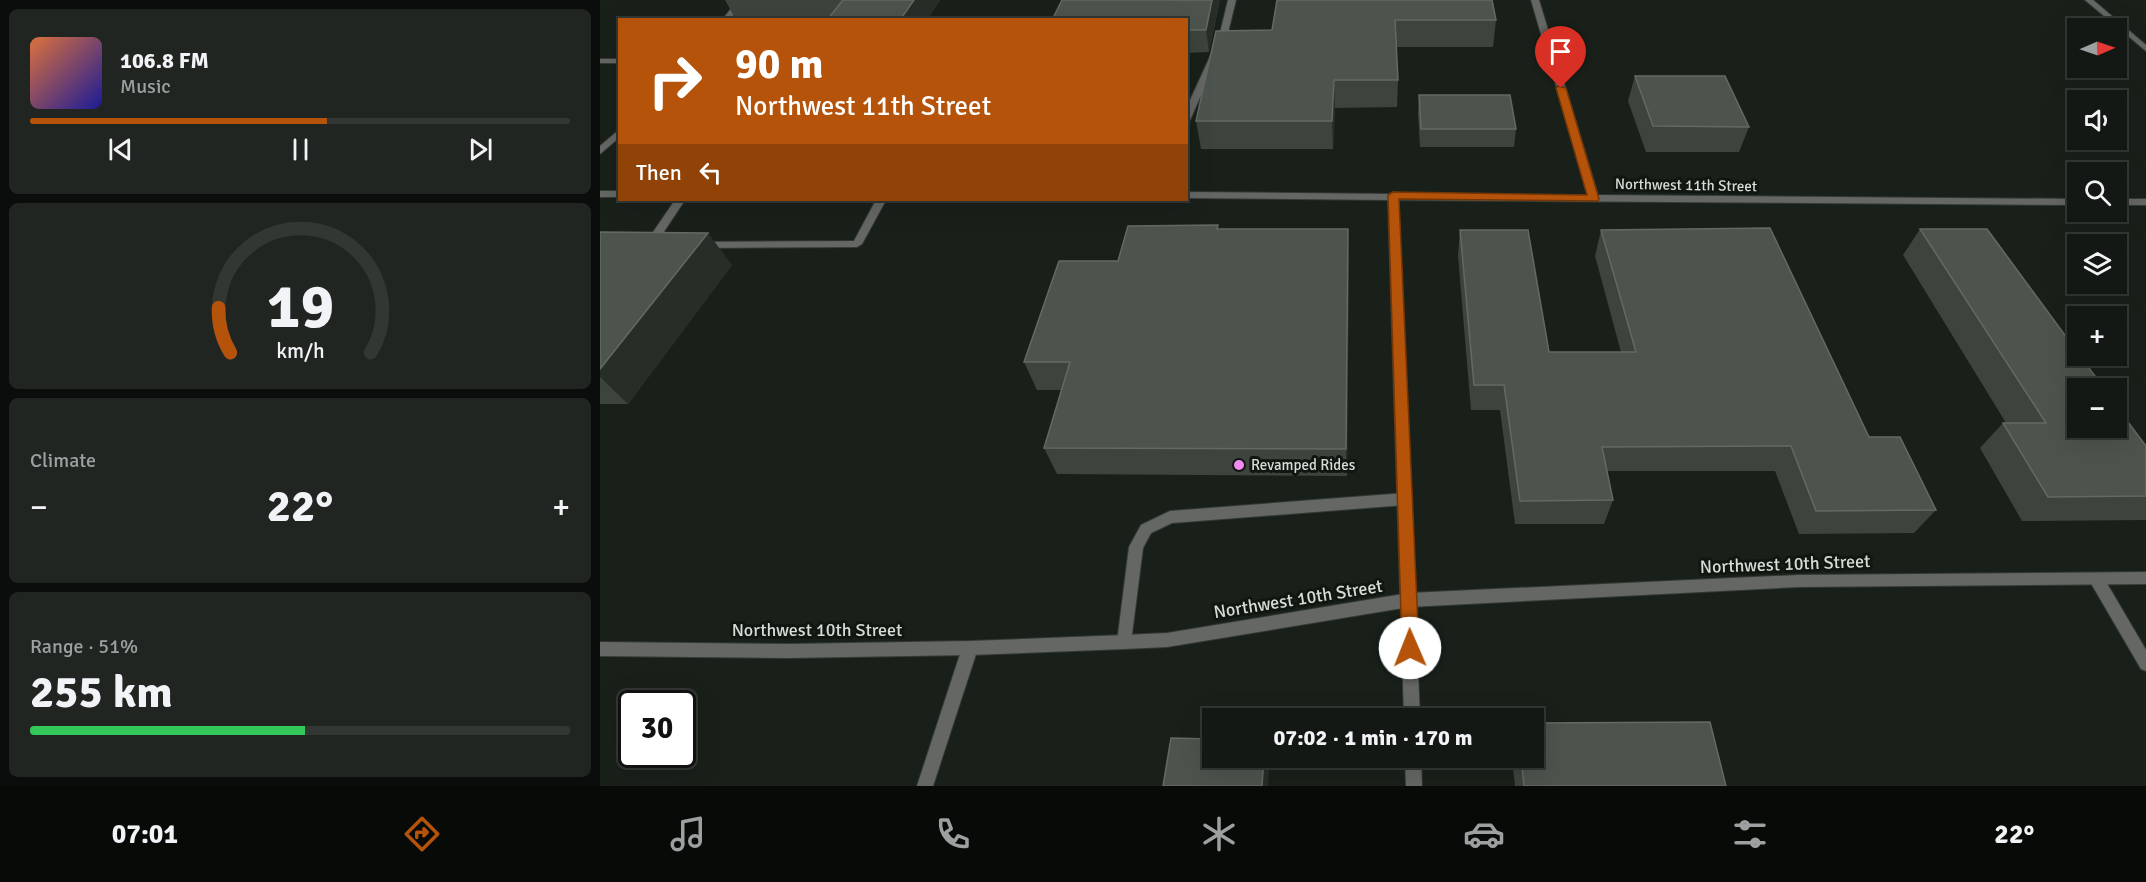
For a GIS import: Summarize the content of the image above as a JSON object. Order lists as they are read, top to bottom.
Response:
{
  "streets": {
    "street": ["Northwest 11th Street", "Northwest 10th Street"]
  },
  "places": ["Revamped Rides"],
  "north": "right",
  "page": {
    "map_buttons": ["+", "−"],
    "turn": ["90 m", "Northwest 11th Street"],
    "song": ["106.8 FM", "Music"],
    "then": "Then",
    "tile": [
      "Climate",
      ["Range · 51%", "255 km"]
    ],
    "heat": ["−", "22°", "+"],
    "limit": "30",
    "trip": "07:02 · 1 min · 170 m",
    "tabs": ["07:01", "22°"],
    "gauge": ["19", "km/h"]
  }
}
